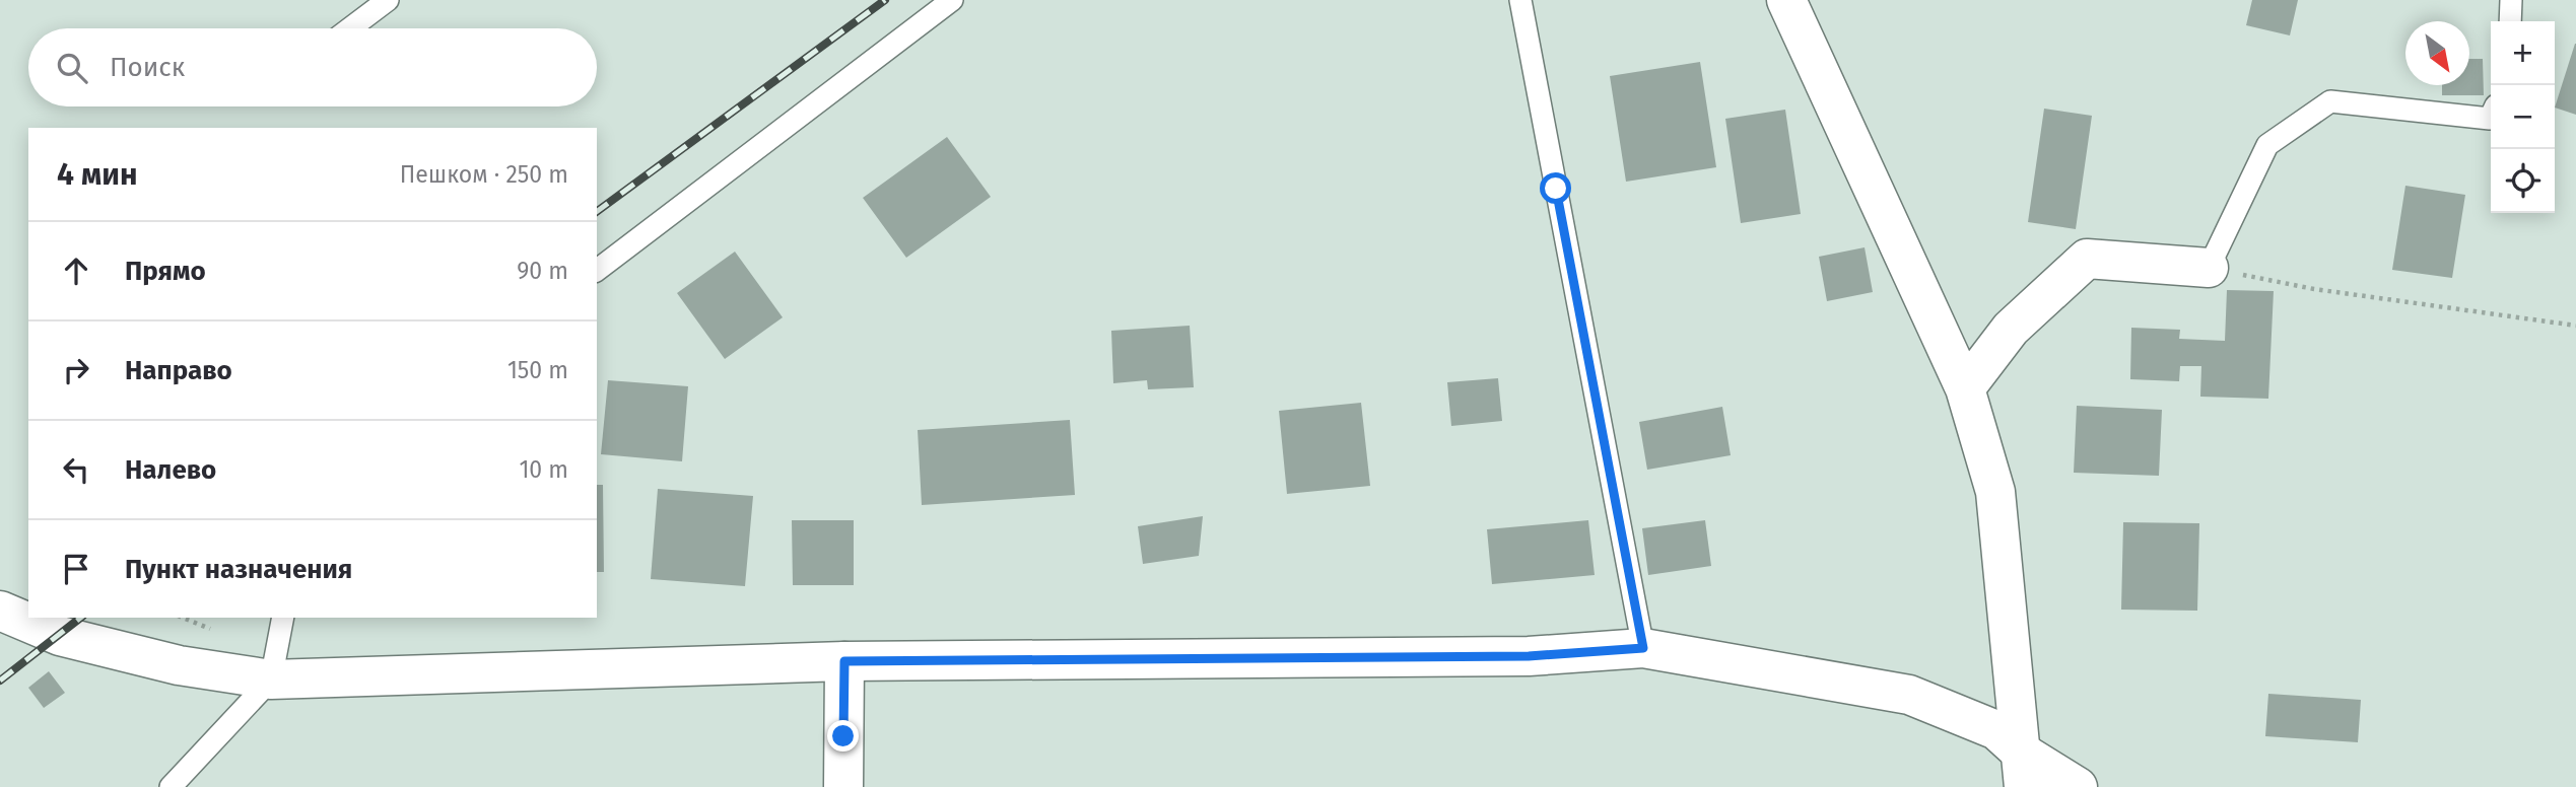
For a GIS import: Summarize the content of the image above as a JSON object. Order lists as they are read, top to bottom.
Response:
{
  "north": "bottom right",
  "page": {
    "map_buttons": ["+", "−"],
    "search": "Поиск",
    "heading": ["4 мин", "Пешком · 250 m"],
    "list": [
      ["Прямо", "90 m"],
      ["Направо", "150 m"],
      ["Налево", "10 m"],
      "Пункт назначения"
    ]
  }
}
